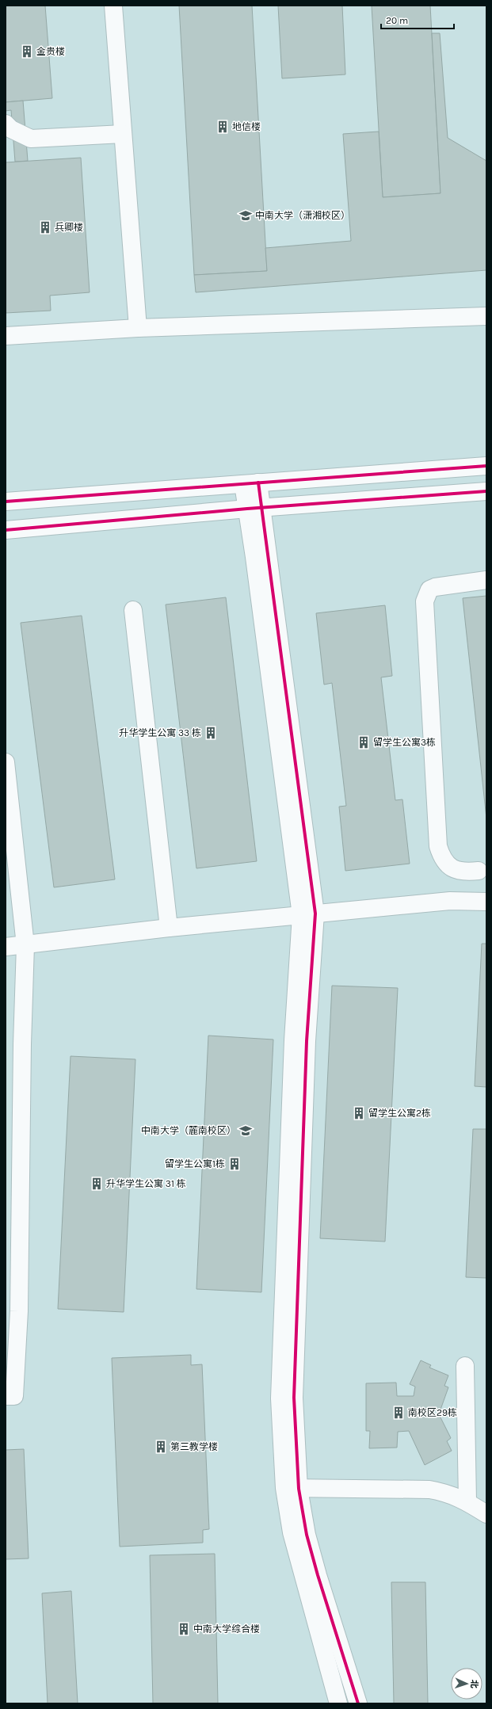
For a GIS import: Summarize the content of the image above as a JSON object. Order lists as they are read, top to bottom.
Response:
{
  "places": {
    "building": [
      "金贵楼",
      "地信楼",
      "兵卿楼",
      "升华学生公寓 33 栋",
      "留学生公寓3栋",
      "留学生公寓2栋",
      "留学生公寓1栋",
      "升华学生公寓 31 栋",
      "南校区29栋",
      "第三教学楼",
      "中南大学综合楼"
    ],
    "school or university": ["中南大学（潇湘校区）", "中南大学（麓南校区）"]
  },
  "scale_bar": "20 m",
  "north": "right"
}
